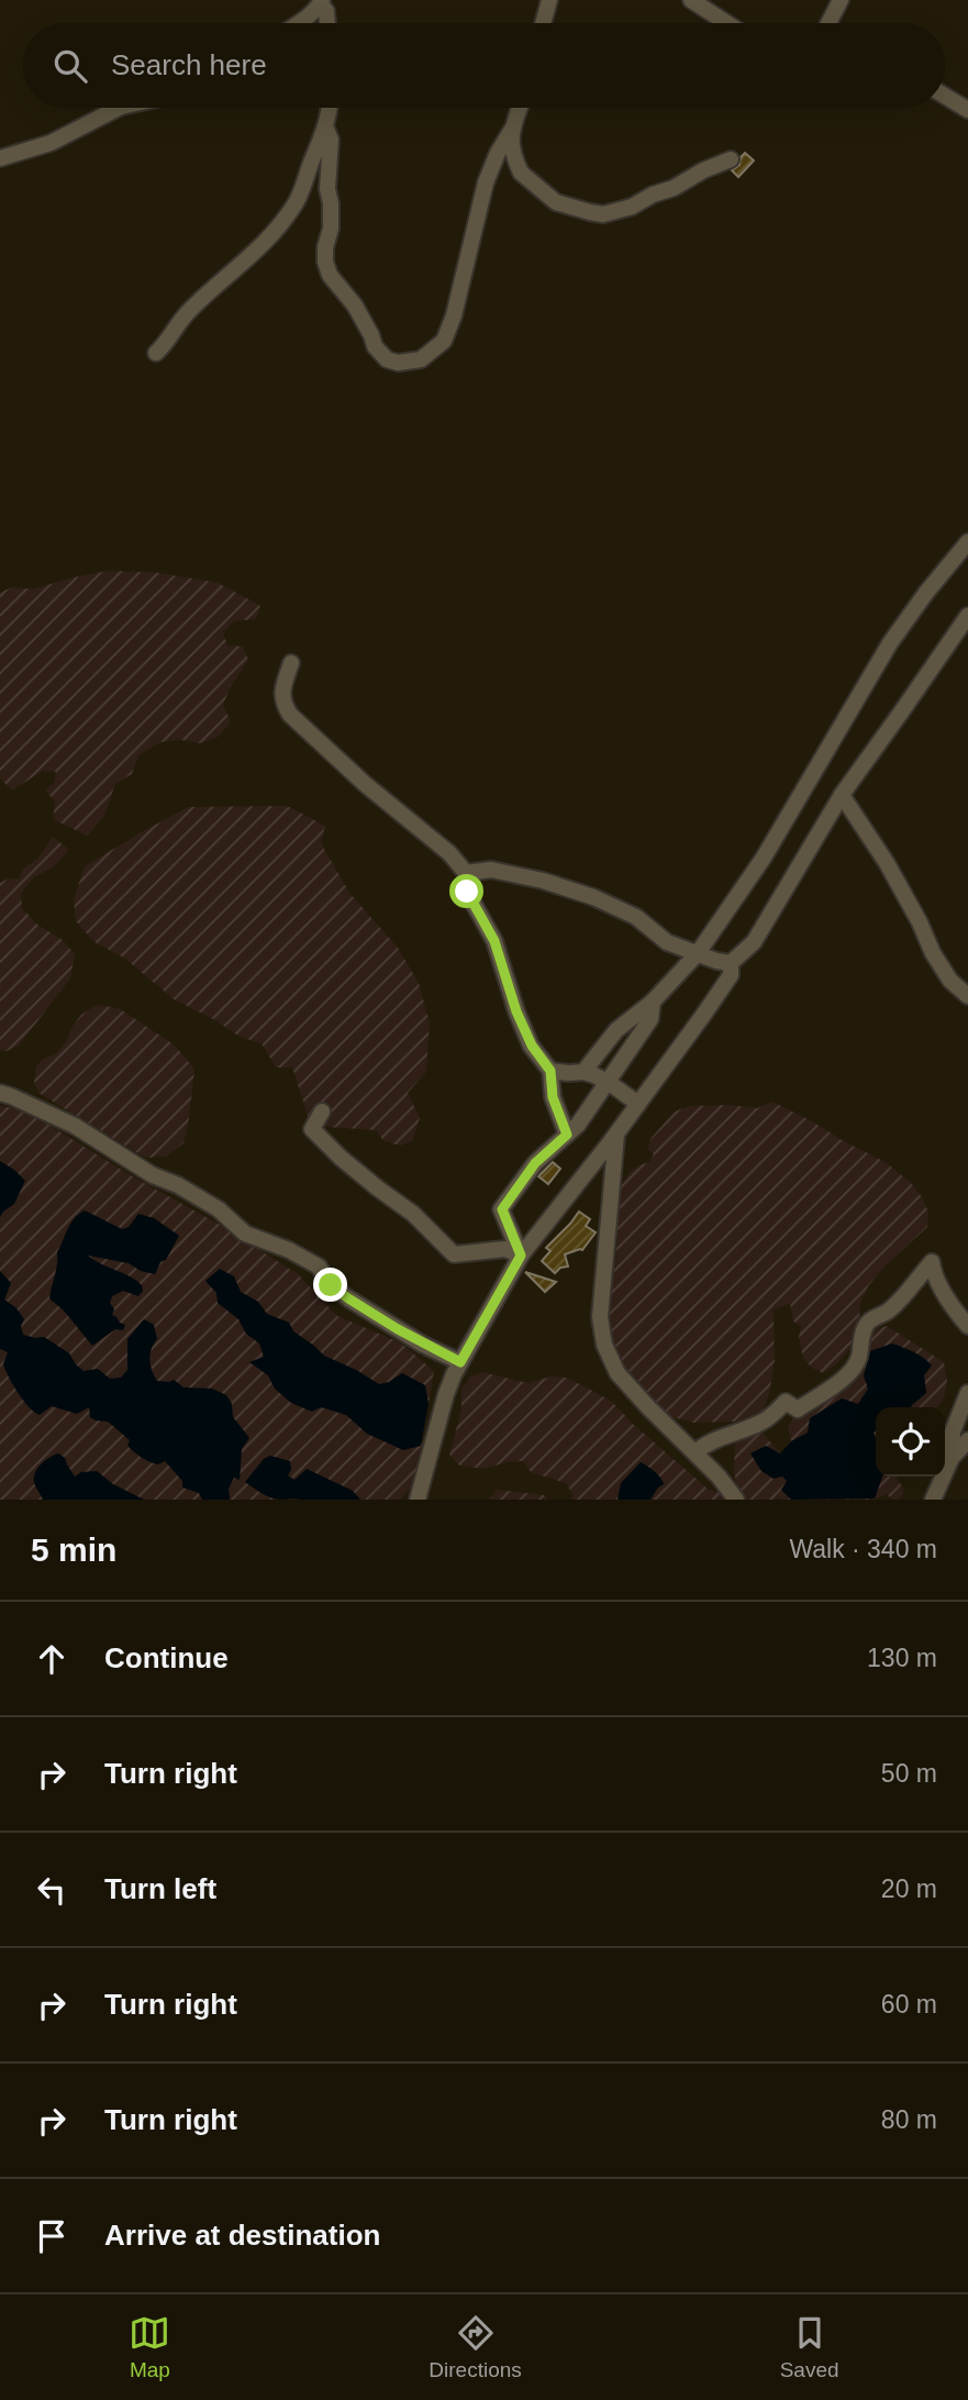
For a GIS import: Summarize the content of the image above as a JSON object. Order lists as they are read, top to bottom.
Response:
{
  "page": {
    "search": "Search here",
    "heading": ["5 min", "Walk · 340 m"],
    "list": [
      ["Continue", "130 m"],
      ["Turn right", "50 m"],
      ["Turn left", "20 m"],
      ["Turn right", "60 m"],
      ["Turn right", "80 m"],
      "Arrive at destination"
    ],
    "nav": ["Map", "Directions", "Saved"]
  }
}
